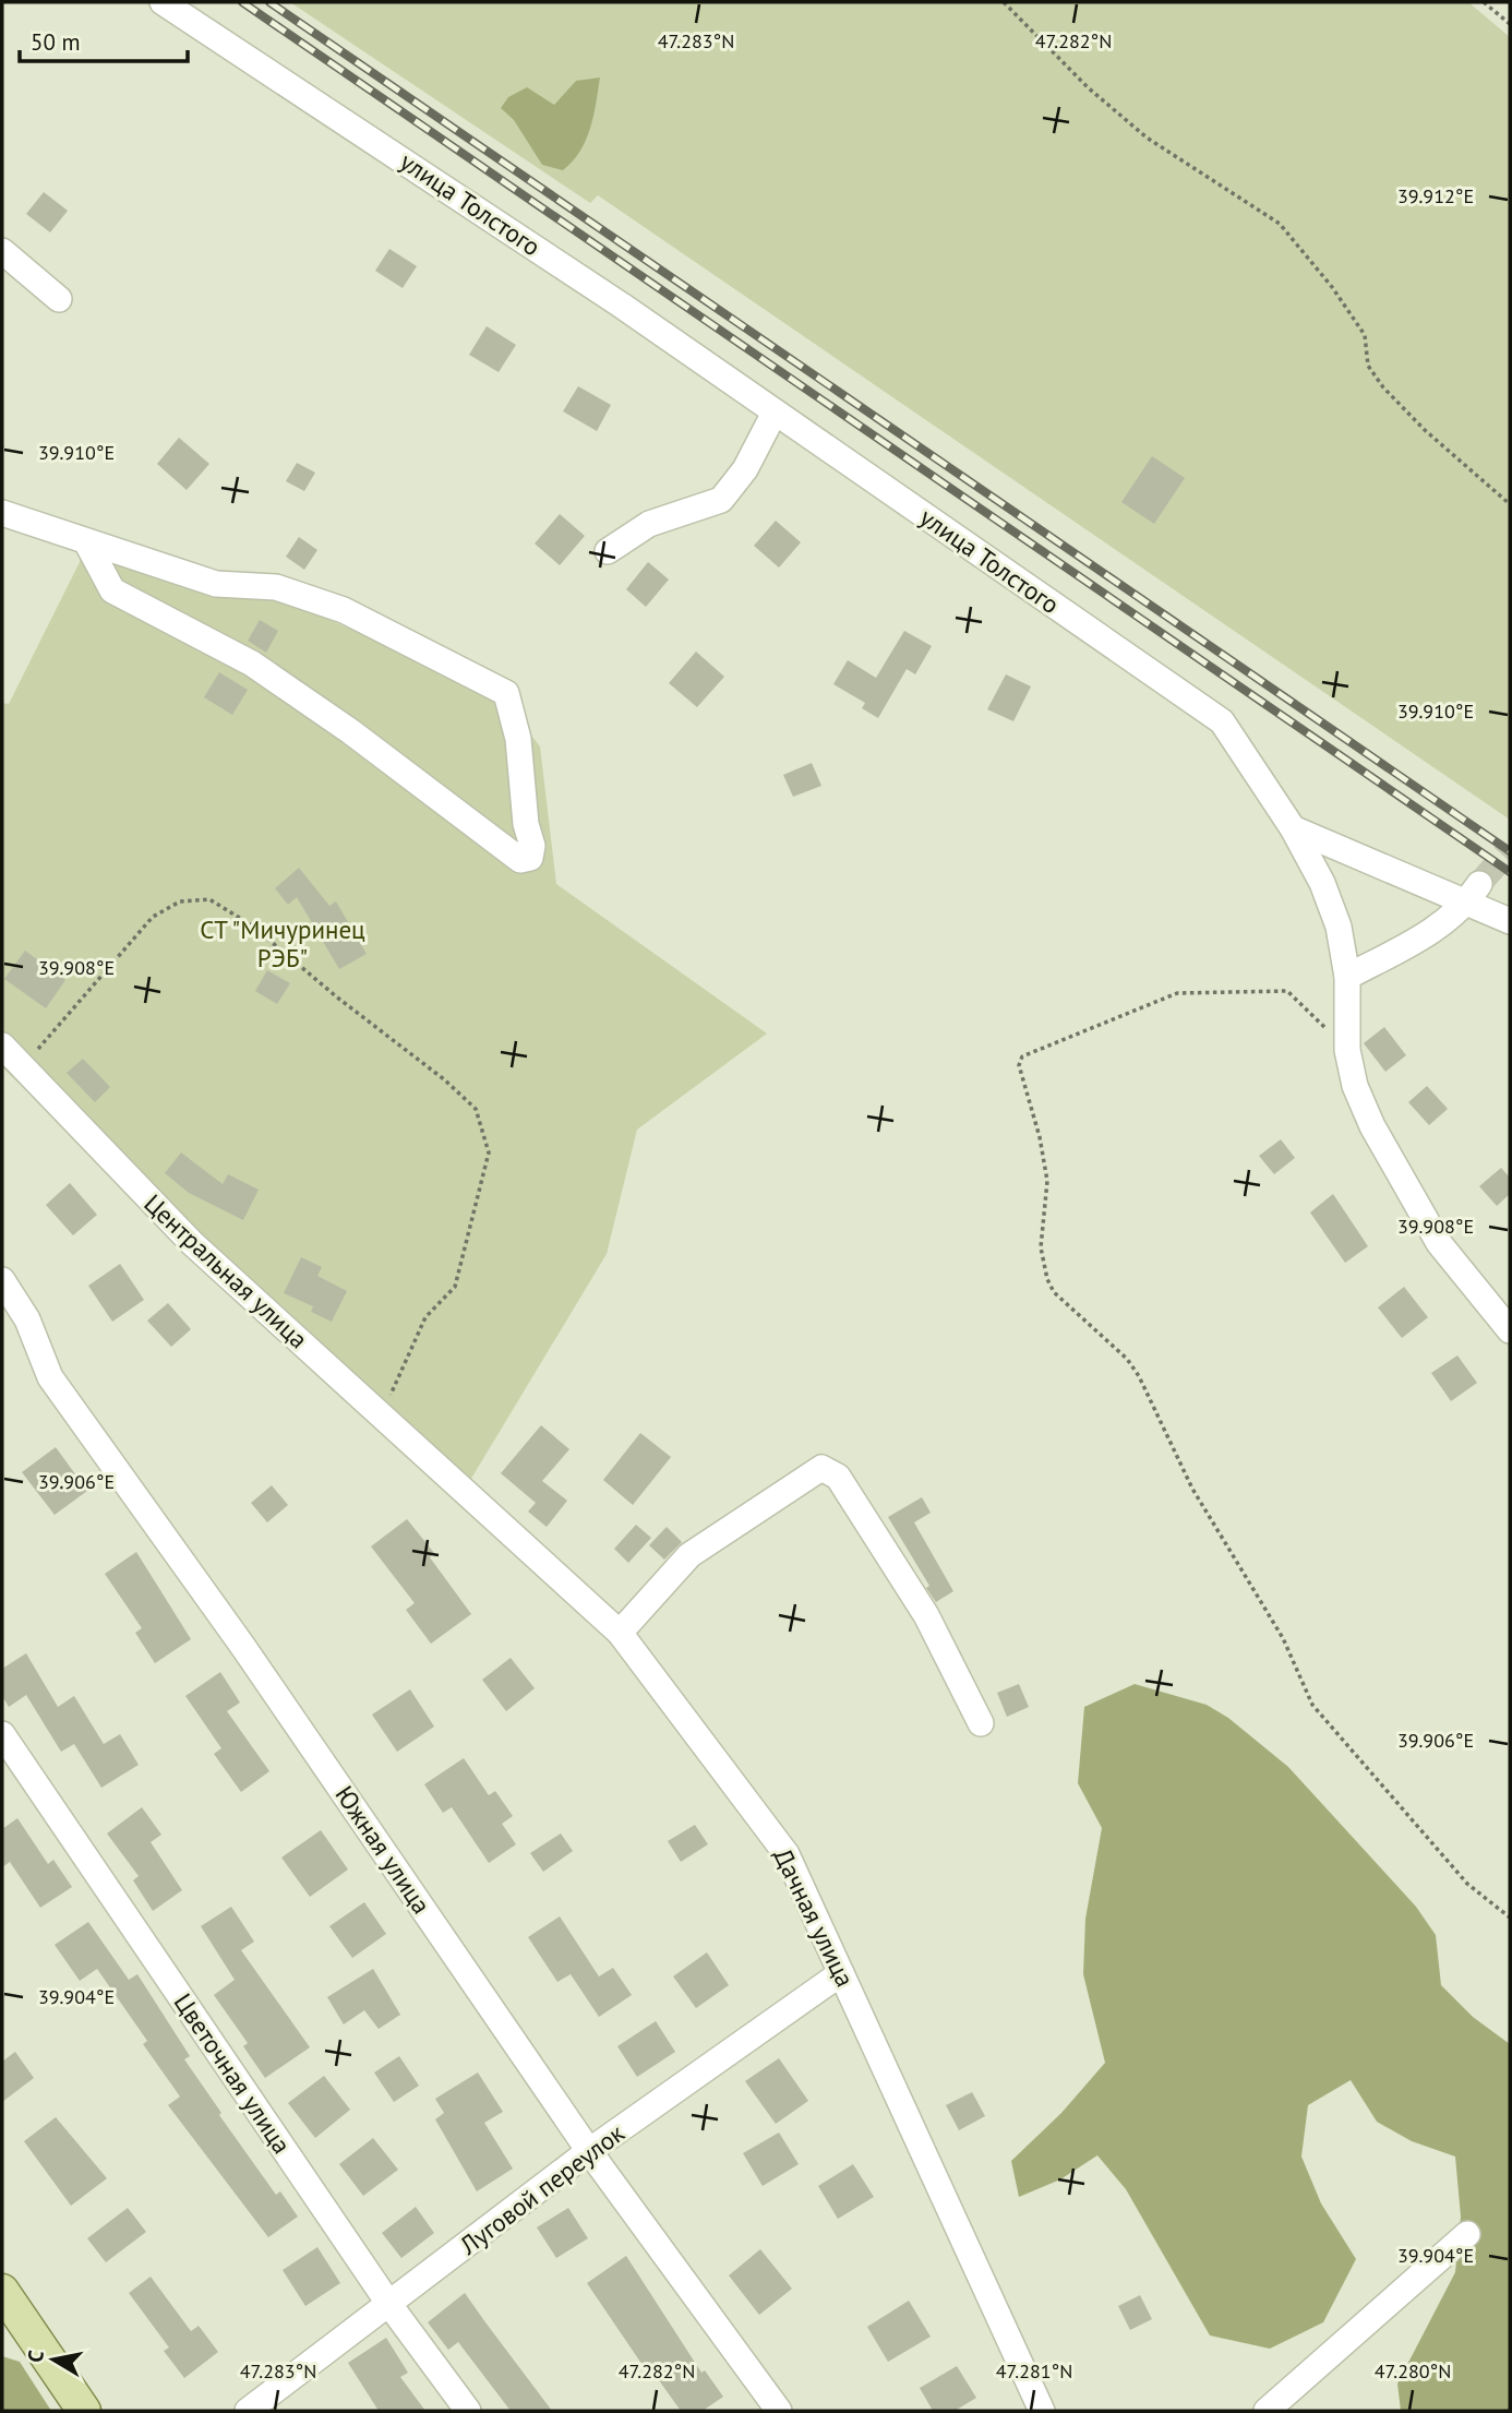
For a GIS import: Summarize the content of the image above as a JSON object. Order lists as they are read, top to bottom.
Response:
{
  "streets": {
    "street": [
      "улица Толстого",
      "Центральная улица",
      "Южная улица",
      "Дачная улица",
      "Цветочная улица",
      "Луговой переулок"
    ]
  },
  "crossings": [
    ["Центральная улица", "Дачная улица"],
    ["Южная улица", "Луговой переулок"],
    ["Дачная улица", "Луговой переулок"],
    ["Цветочная улица", "Луговой переулок"]
  ],
  "parks": ["СТ \"Мичуринец РЭБ\""],
  "scale_bar": "50 m",
  "north": "left",
  "coordinates": [
    "47.283°N",
    "47.282°N",
    "39.912°E",
    "39.910°E",
    "39.908°E",
    "39.906°E",
    "39.904°E",
    "47.281°N",
    "47.280°N"
  ]
}
